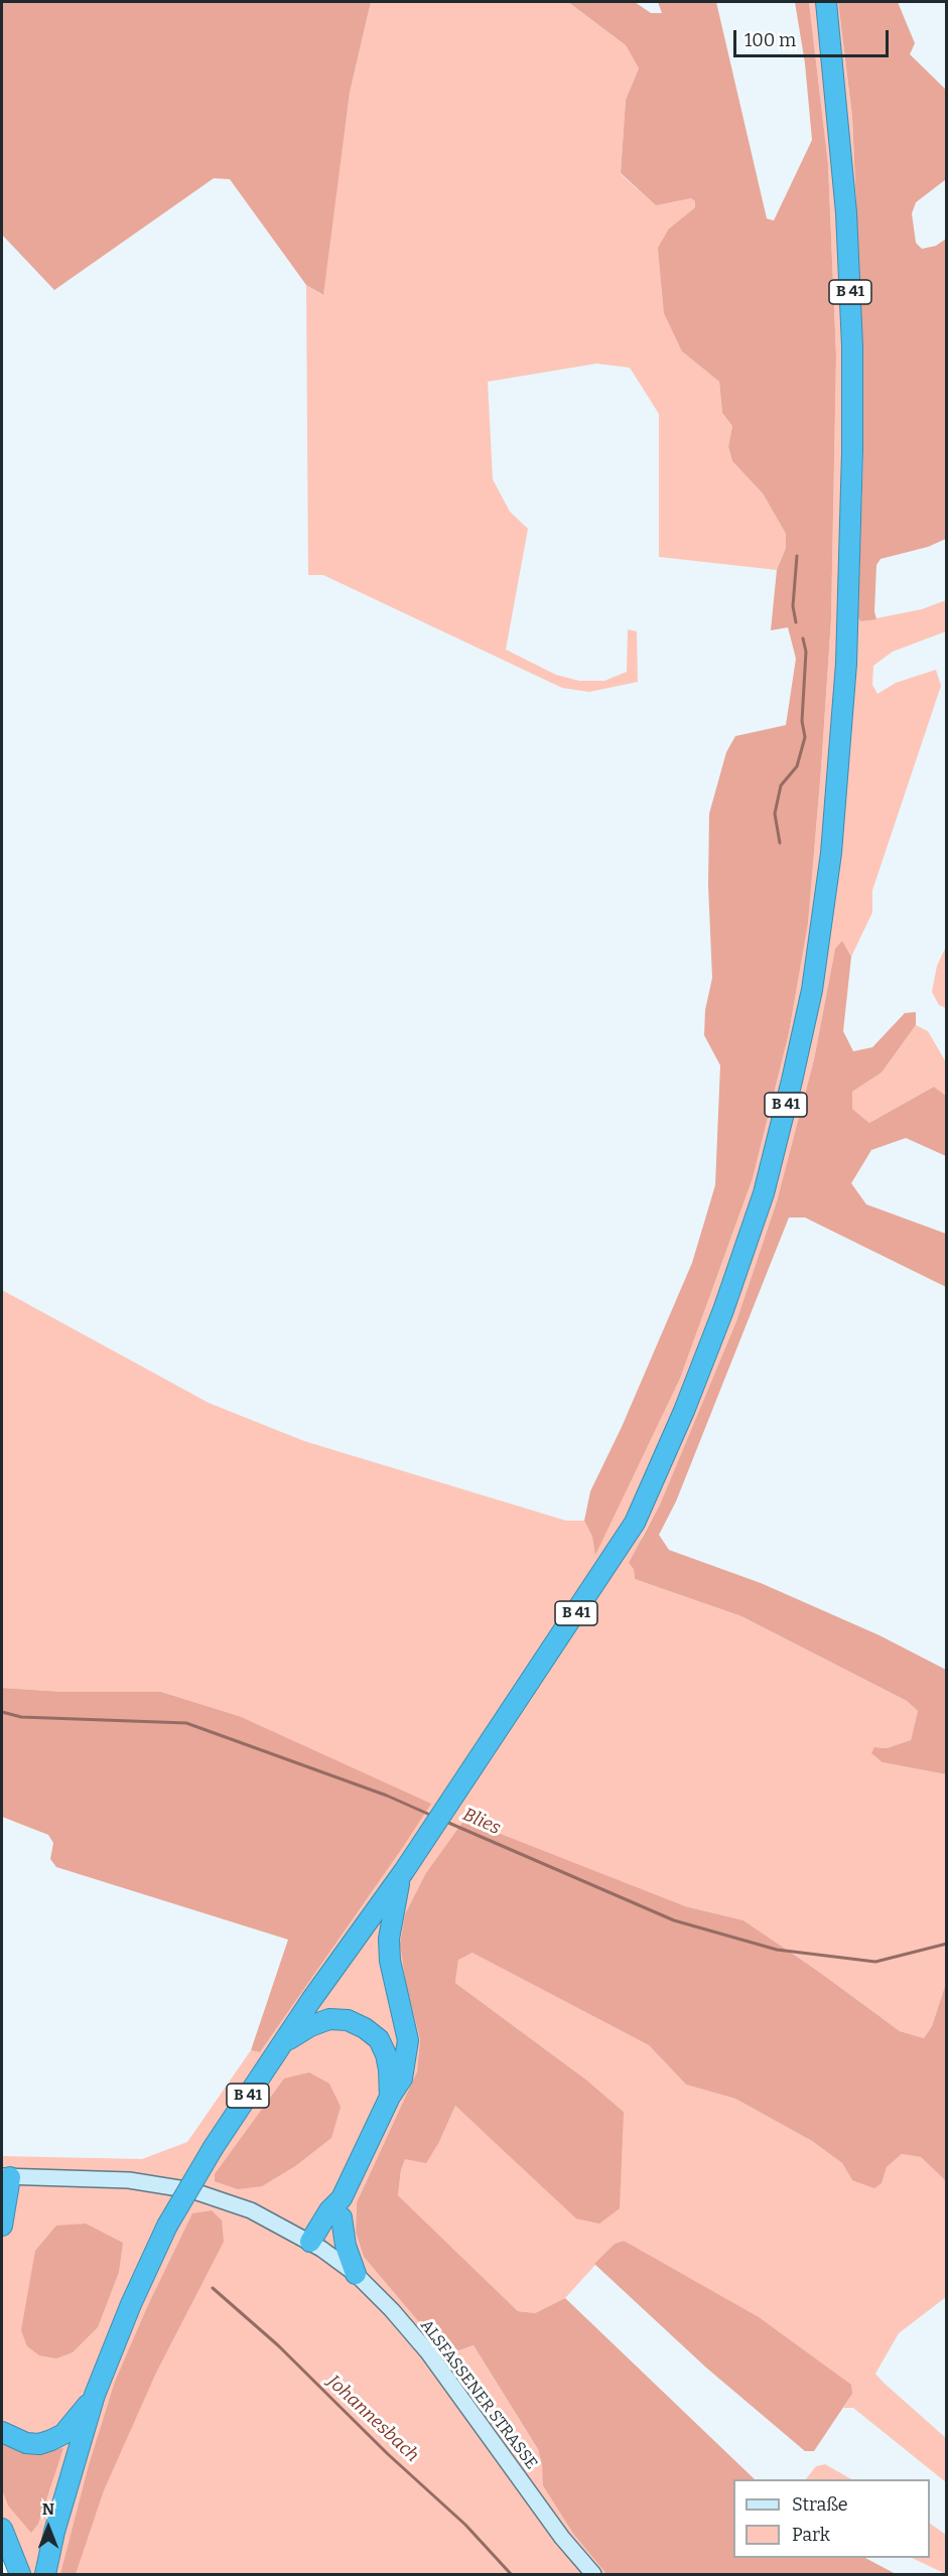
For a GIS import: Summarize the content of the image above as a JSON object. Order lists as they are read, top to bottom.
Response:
{
  "streets": {
    "highway": ["B 41"],
    "main road": ["ALSFASSENER STRASSE"]
  },
  "water": ["Blies", "Johannesbach"],
  "legend": ["Straße", "Park"],
  "scale_bar": "100 m",
  "north": "top"
}
